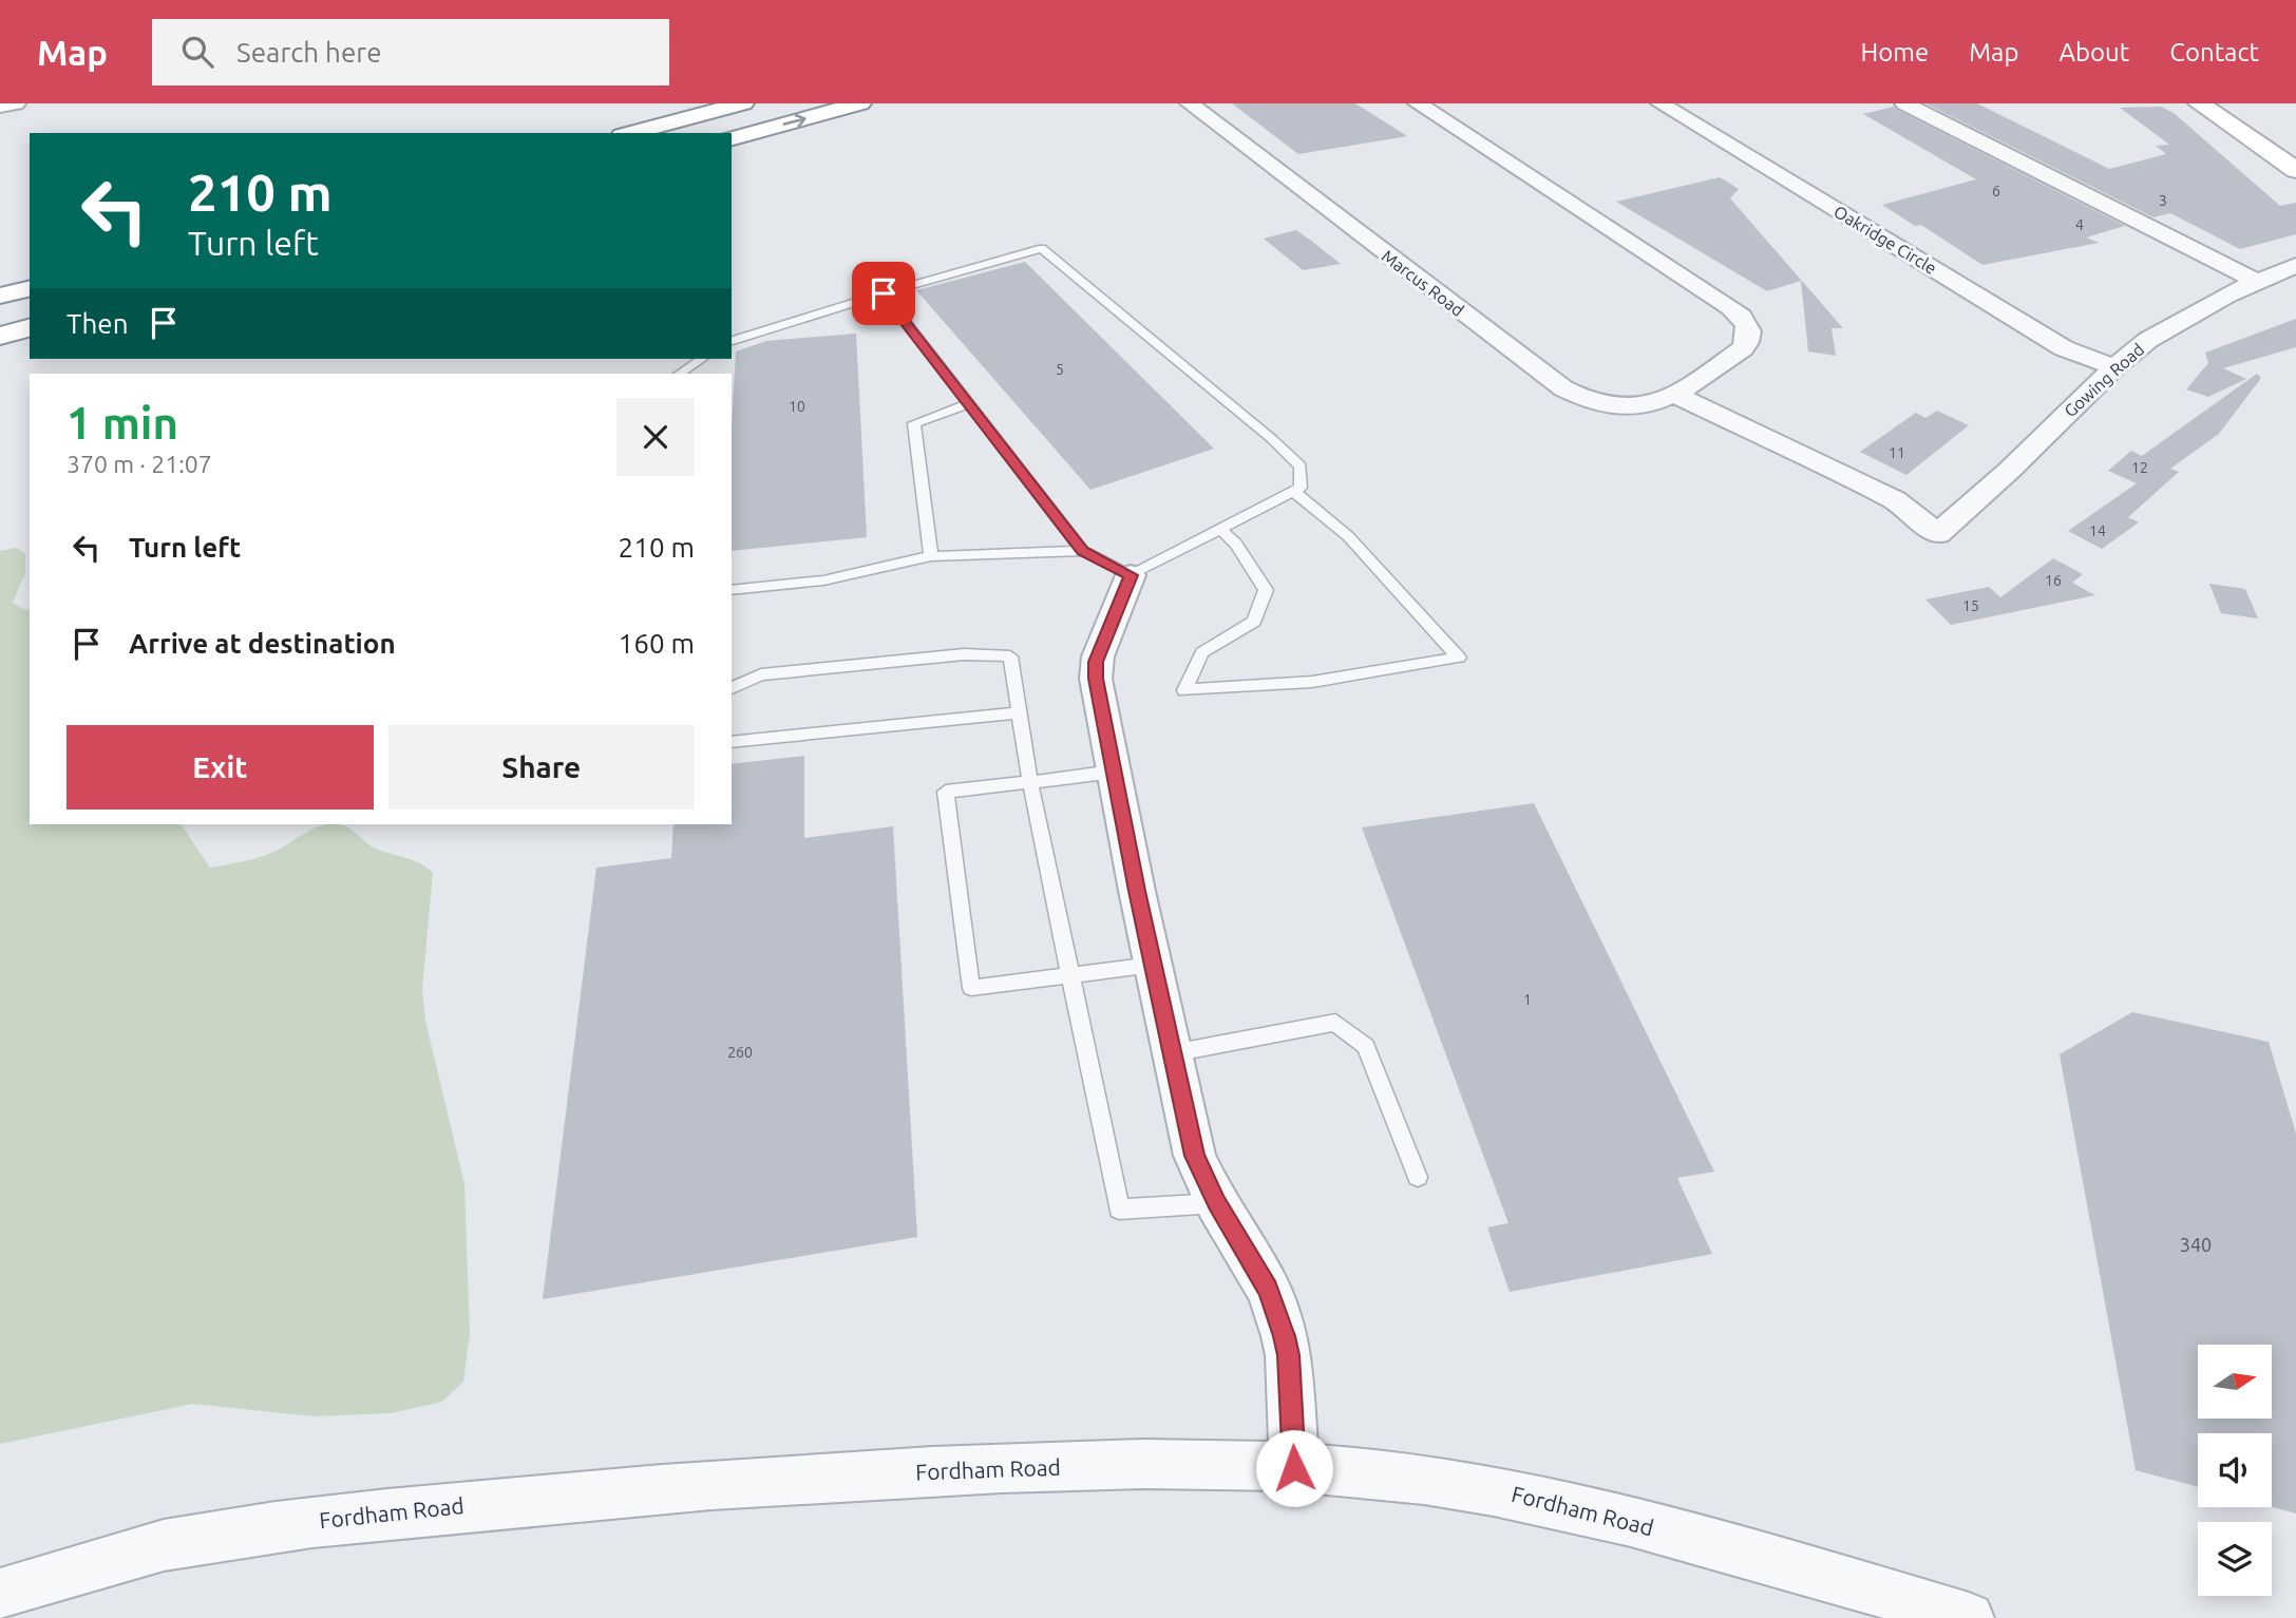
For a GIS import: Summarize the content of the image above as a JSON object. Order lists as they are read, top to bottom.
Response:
{
  "streets": {
    "street": [
      "Oakridge Circle",
      "Marcus Road",
      "Gowing Road",
      "Fordham Road"
    ]
  },
  "crossings": [
    ["Oakridge Circle", "Gowing Road"],
    ["Marcus Road", "Gowing Road"]
  ],
  "house_numbers": [
    "6",
    "3",
    "4",
    "5",
    "10",
    "11",
    "12",
    "14",
    "16",
    "15",
    "1",
    "260",
    "340"
  ],
  "north": "right",
  "page": {
    "header": "Map",
    "search": "Search here",
    "nav": [
      "Home",
      "Map",
      "About",
      "Contact"
    ],
    "turn": ["210 m", "Turn left"],
    "then": "Then",
    "heading": ["1 min", "370 m · 21:07"],
    "list": [
      {
        "name": "Turn left",
        "value": "210 m"
      },
      {
        "name": "Arrive at destination",
        "value": "160 m"
      }
    ],
    "buttons": ["Exit", "Share"]
  }
}
